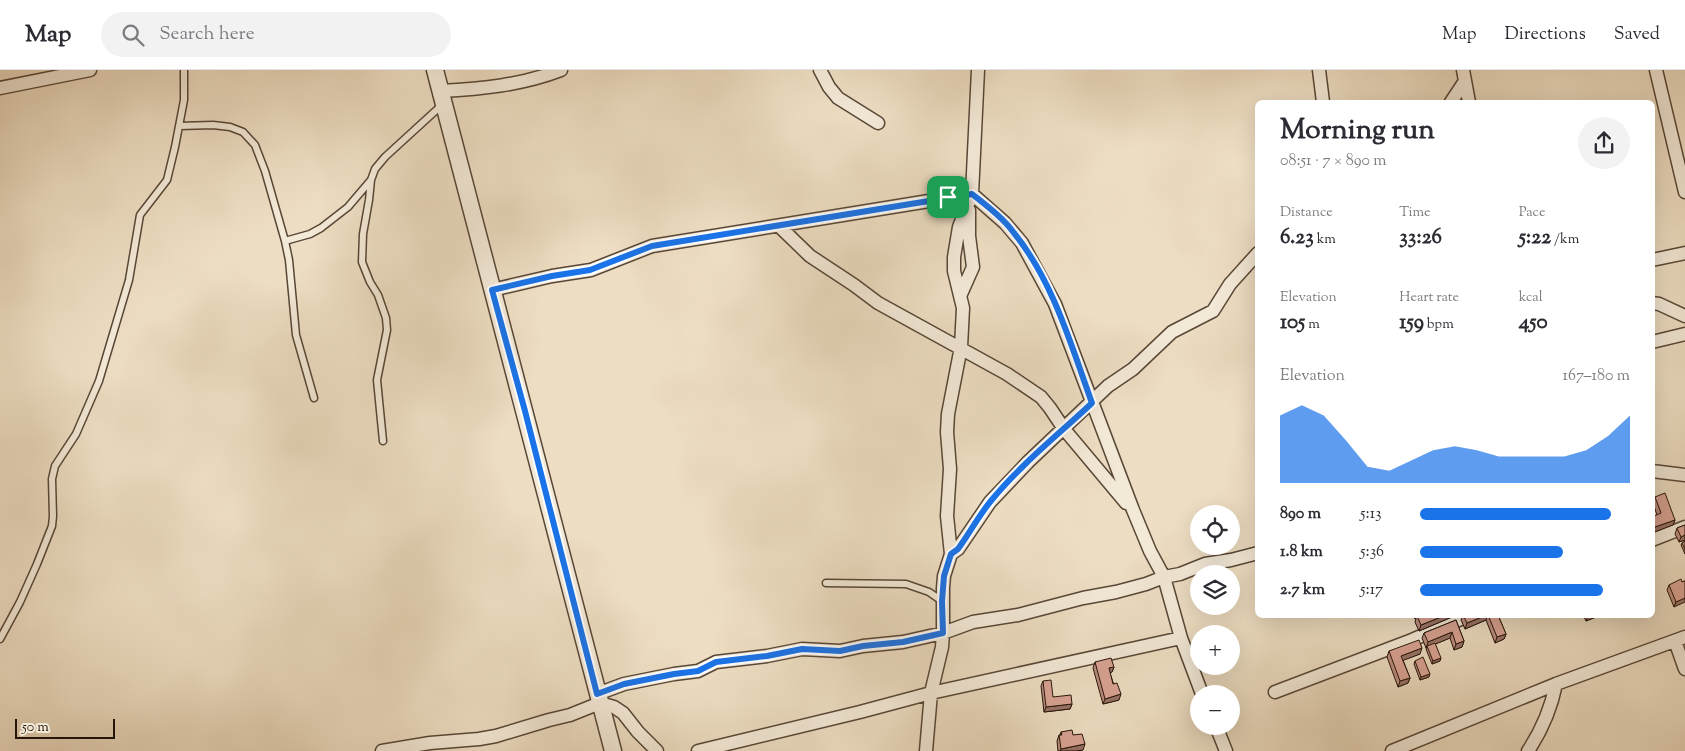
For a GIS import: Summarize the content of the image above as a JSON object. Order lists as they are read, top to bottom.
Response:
{
  "scale_bar": "50 m",
  "page": {
    "header": "Map",
    "search": "Search here",
    "nav": ["Map", "Directions", "Saved"],
    "heading": ["Morning run", "08:51 · 7 × 890 m"],
    "stats": [
      ["Distance", "6.23 km"],
      ["Time", "33:26"],
      ["Pace", "5:22 /km"],
      ["Elevation", "105 m"],
      ["Heart rate", "159 bpm"],
      ["kcal", "450"]
    ],
    "chart": ["Elevation", "167–180 m"],
    "list": [
      {
        "name": "890 m",
        "note": "5:13"
      },
      {
        "name": "1.8 km",
        "note": "5:36"
      },
      {
        "name": "2.7 km",
        "note": "5:17"
      }
    ],
    "map_buttons": ["+", "−"],
    "scale": "50 m"
  }
}
